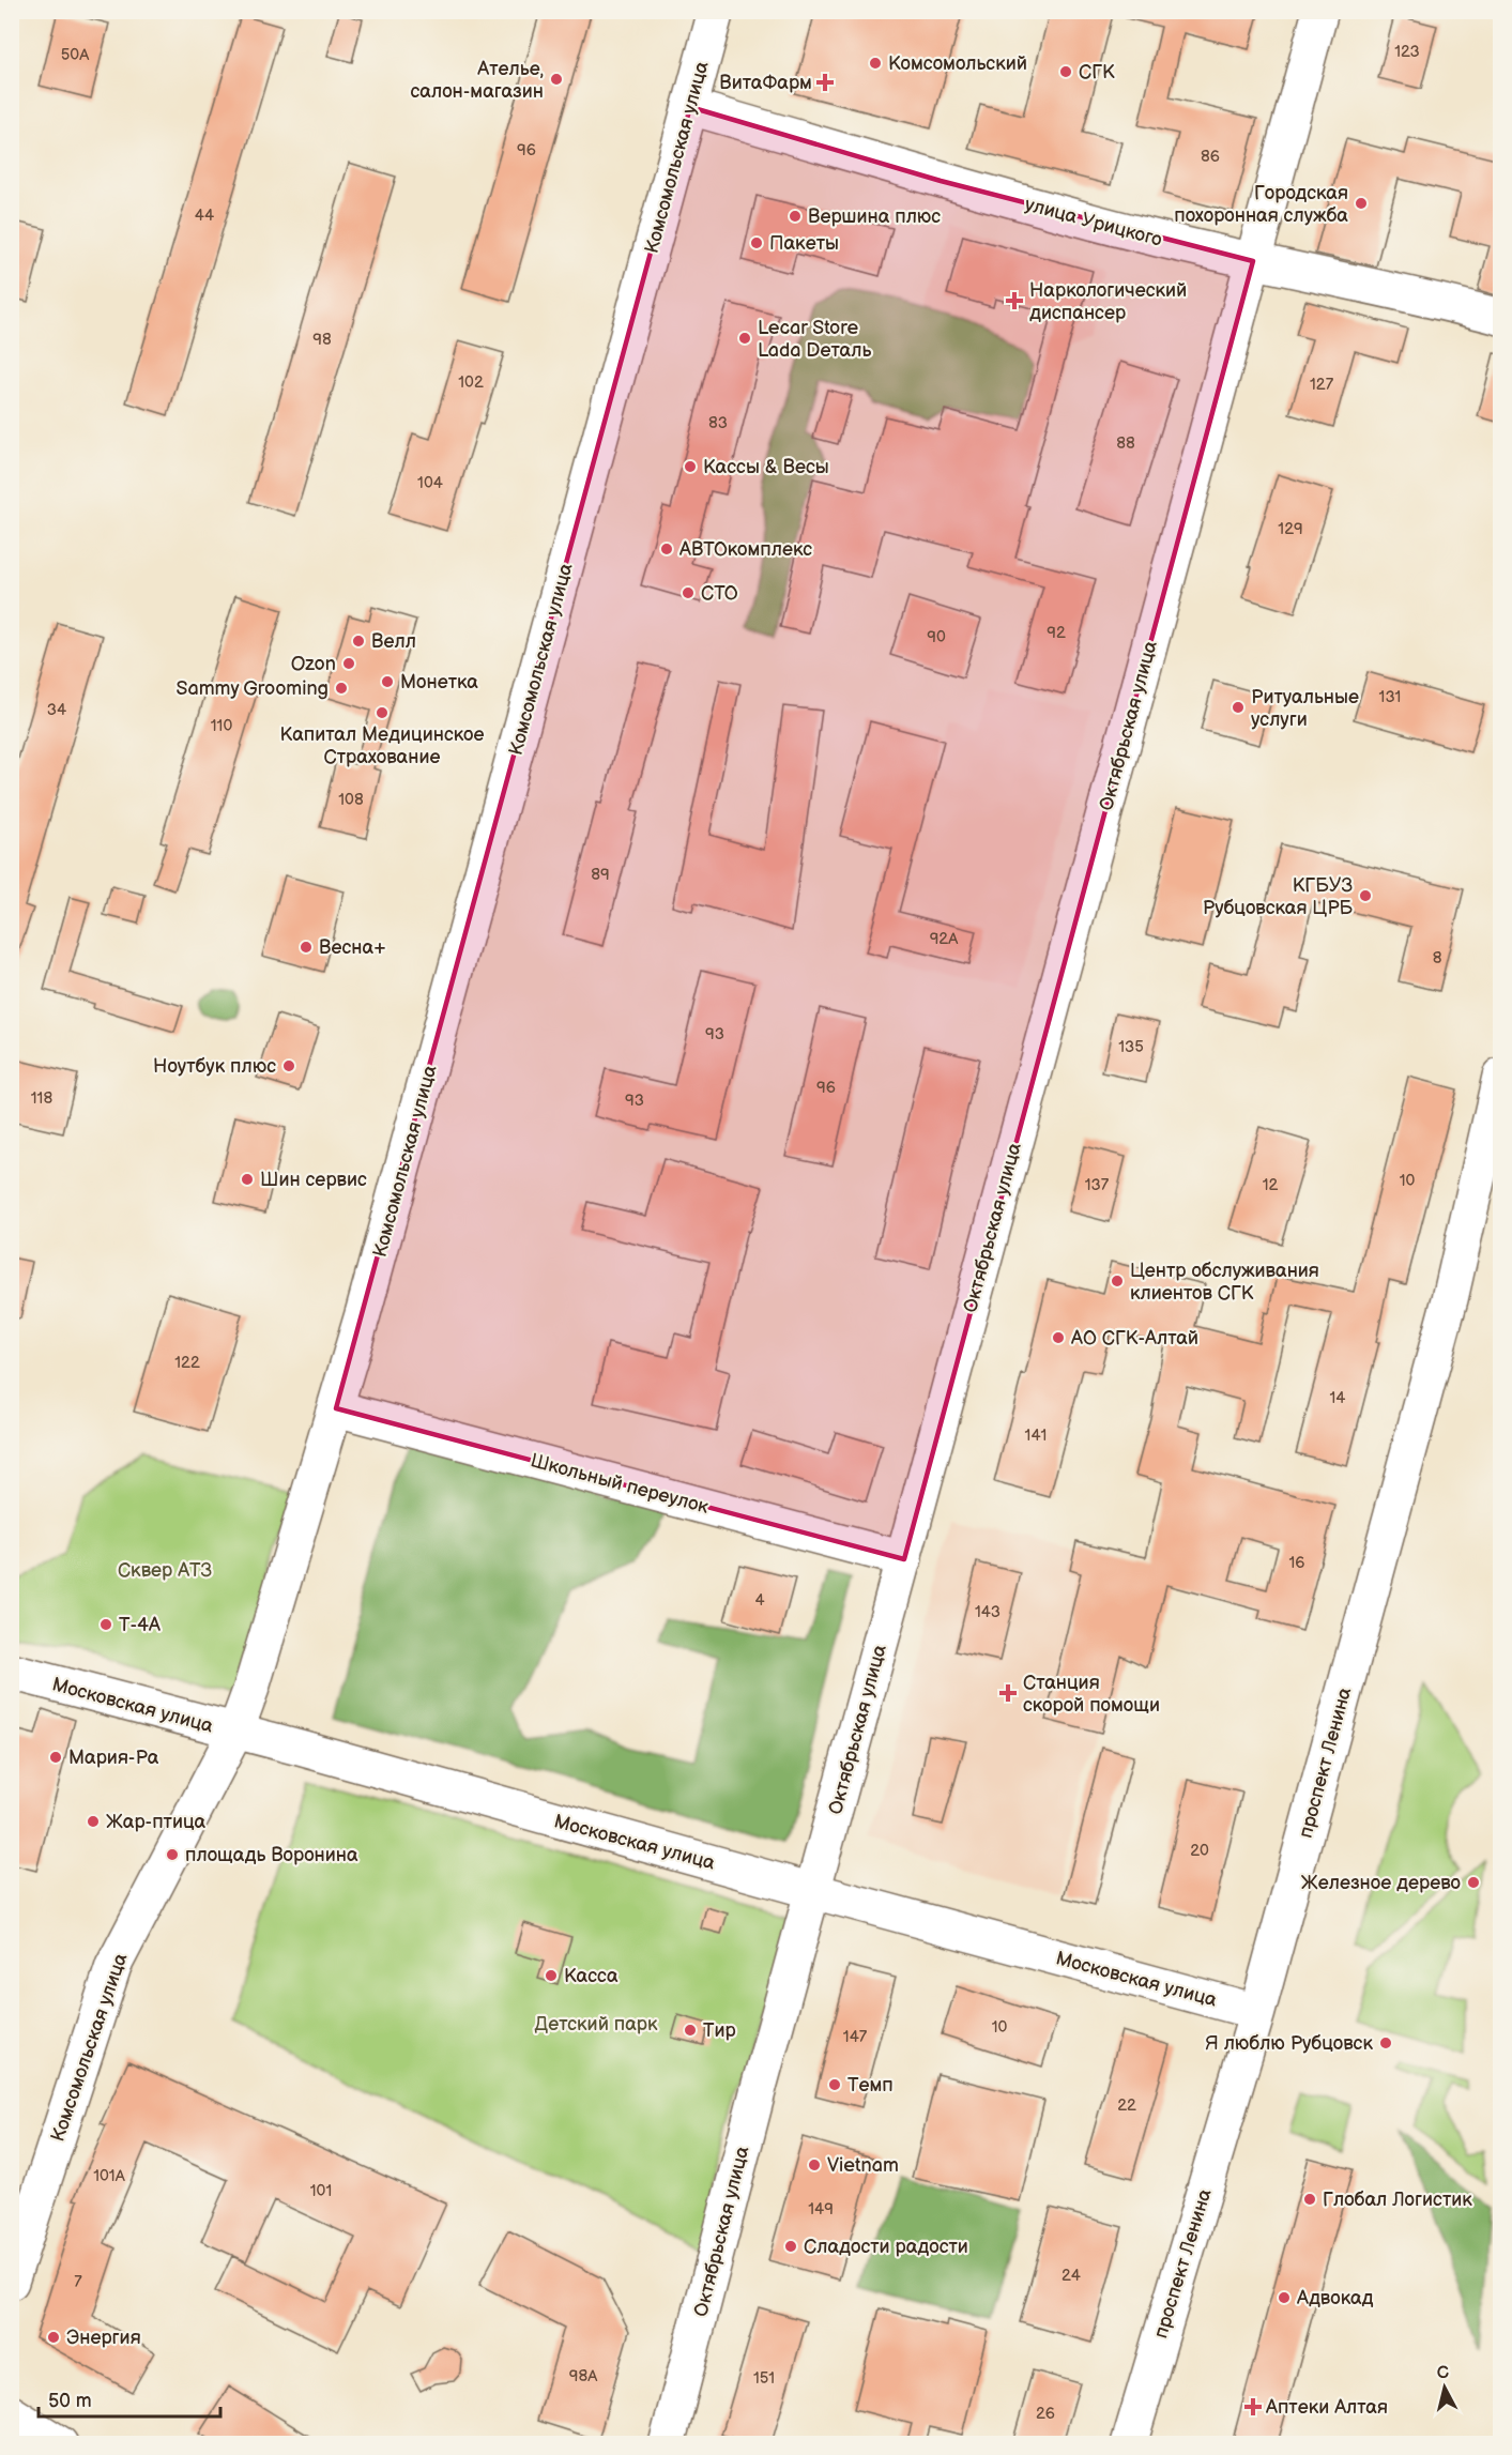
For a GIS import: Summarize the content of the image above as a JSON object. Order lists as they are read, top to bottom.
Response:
{
  "streets": {
    "main road": [
      "Комсомольская улица",
      "улица Урицкого",
      "Октябрьская улица",
      "Школьный переулок",
      "Московская улица",
      "проспект Ленина"
    ]
  },
  "crossings": [
    ["Комсомольская улица", "улица Урицкого"],
    ["Комсомольская улица", "Школьный переулок"],
    ["Комсомольская улица", "Московская улица"],
    ["улица Урицкого", "Октябрьская улица"],
    ["Октябрьская улица", "Школьный переулок"],
    ["Октябрьская улица", "Московская улица"],
    ["Московская улица", "проспект Ленина"]
  ],
  "parks": ["Сквер АТЗ", "Детский парк"],
  "places": {
    "other": [
      "Комсомольский",
      "СГК",
      "Ателье, салон-магазин",
      "Городская похоронная служба",
      "Вершина плюс",
      "Пакеты",
      "Lecar Store Lada Dеталь",
      "Кассы & Весы",
      "АВТОкомплекс",
      "СТО",
      "Велл",
      "Ozon",
      "Монетка",
      "Sammy Grooming",
      "Ритуальные услуги",
      "Капитал Медицинское Страхование",
      "КГБУЗ Рубцовская ЦРБ",
      "Весна+",
      "Ноутбук плюс",
      "Шин сервис",
      "Центр обслуживания клиентов СГК",
      "АО СГК-Алтай",
      "Т-4А",
      "Мария-Ра",
      "Жар-птица",
      "площадь Воронина",
      "Железное дерево",
      "Касса",
      "Тир",
      "Я люблю Рубцовск",
      "Темп",
      "Vietnam",
      "Глобал Логистик",
      "Сладости радости",
      "Адвокад",
      "Энергия"
    ],
    "health": [
      "ВитаФарм",
      "Наркологический диспансер",
      "Станция скорой помощи",
      "Аптеки Алтая"
    ]
  },
  "house_numbers": [
    "123",
    "50А",
    "96",
    "86",
    "44",
    "98",
    "102",
    "127",
    "83",
    "88",
    "104",
    "129",
    "92",
    "90",
    "131",
    "34",
    "110",
    "108",
    "89",
    "92А",
    "8",
    "93",
    "135",
    "96",
    "118",
    "93",
    "10",
    "137",
    "12",
    "122",
    "14",
    "141",
    "16",
    "4",
    "143",
    "20",
    "10",
    "147",
    "22",
    "101А",
    "101",
    "149",
    "24",
    "7",
    "98А",
    "151",
    "26"
  ],
  "scale_bar": "50 m",
  "north": "top"
}
